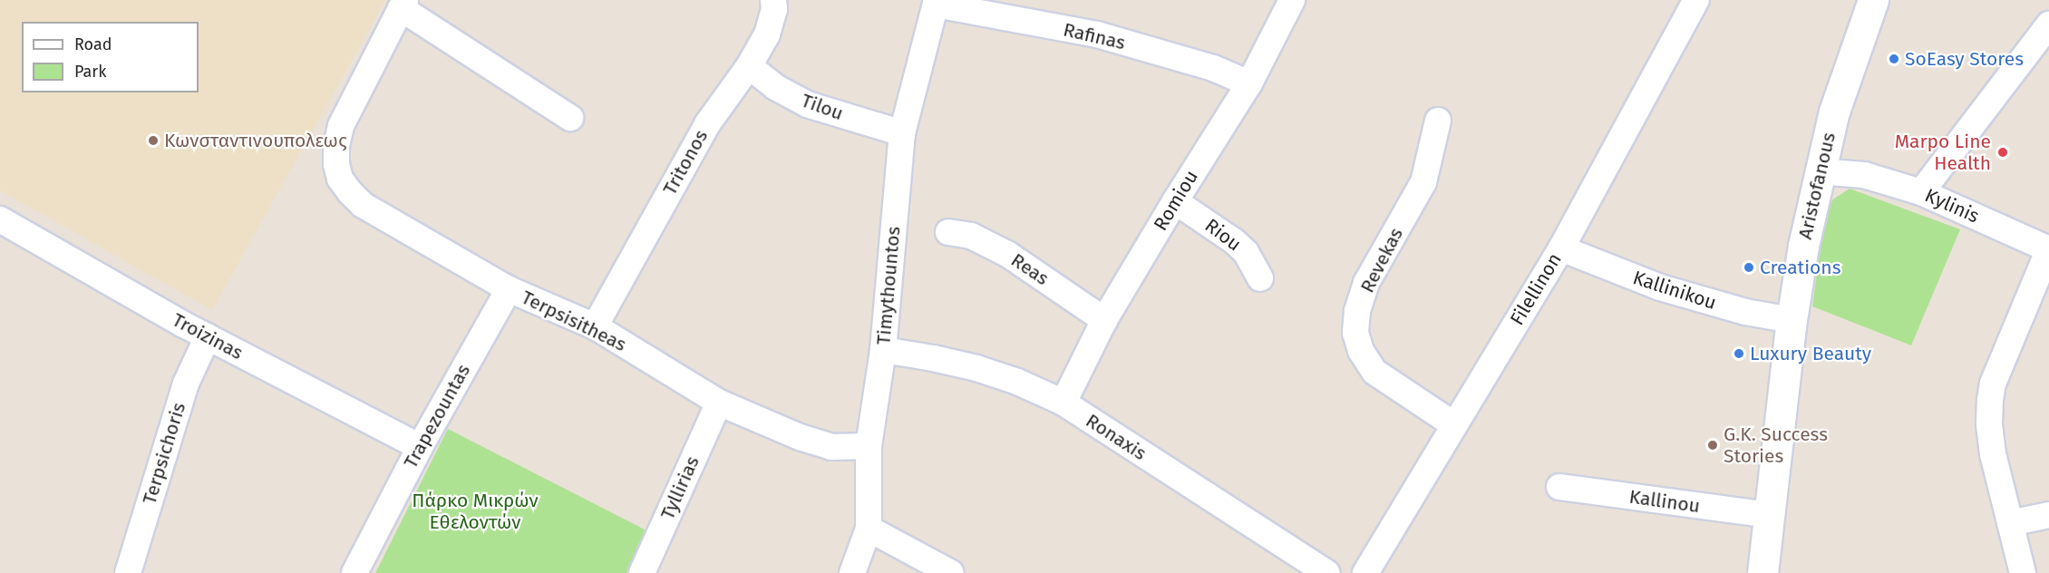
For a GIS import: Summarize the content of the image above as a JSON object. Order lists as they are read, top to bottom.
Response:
{
  "streets": {
    "street": [
      "Rafinas",
      "Tilou",
      "Tritonos",
      "Aristofanous",
      "Romiou",
      "Kylinis",
      "Riou",
      "Revekas",
      "Reas",
      "Timythountos",
      "Filellinon",
      "Kallinikou",
      "Terpsisitheas",
      "Troizinas",
      "Trapezountas",
      "Ronaxis",
      "Terpsichoris",
      "Tyllirias",
      "Kallinou"
    ]
  },
  "crossings": [
    ["Rafinas", "Romiou"],
    ["Rafinas", "Timythountos"],
    ["Tilou", "Tritonos"],
    ["Tilou", "Timythountos"],
    ["Tritonos", "Terpsisitheas"],
    ["Aristofanous", "Kylinis"],
    ["Aristofanous", "Kallinikou"],
    ["Aristofanous", "Kallinou"],
    ["Romiou", "Riou"],
    ["Romiou", "Reas"],
    ["Romiou", "Ronaxis"],
    ["Revekas", "Filellinon"],
    ["Timythountos", "Terpsisitheas"],
    ["Timythountos", "Ronaxis"],
    ["Filellinon", "Kallinikou"],
    ["Terpsisitheas", "Trapezountas"],
    ["Terpsisitheas", "Tyllirias"],
    ["Troizinas", "Trapezountas"],
    ["Troizinas", "Terpsichoris"]
  ],
  "parks": ["Πάρκο Μικρών Εθελοντών"],
  "places": [
    "SoEasy Stores",
    "Κωνσταντινουπολεως",
    "Marpo Line Health",
    "Creations",
    "Luxury Beauty",
    "G.K. Success Stories"
  ],
  "legend": ["Road", "Park"]
}
